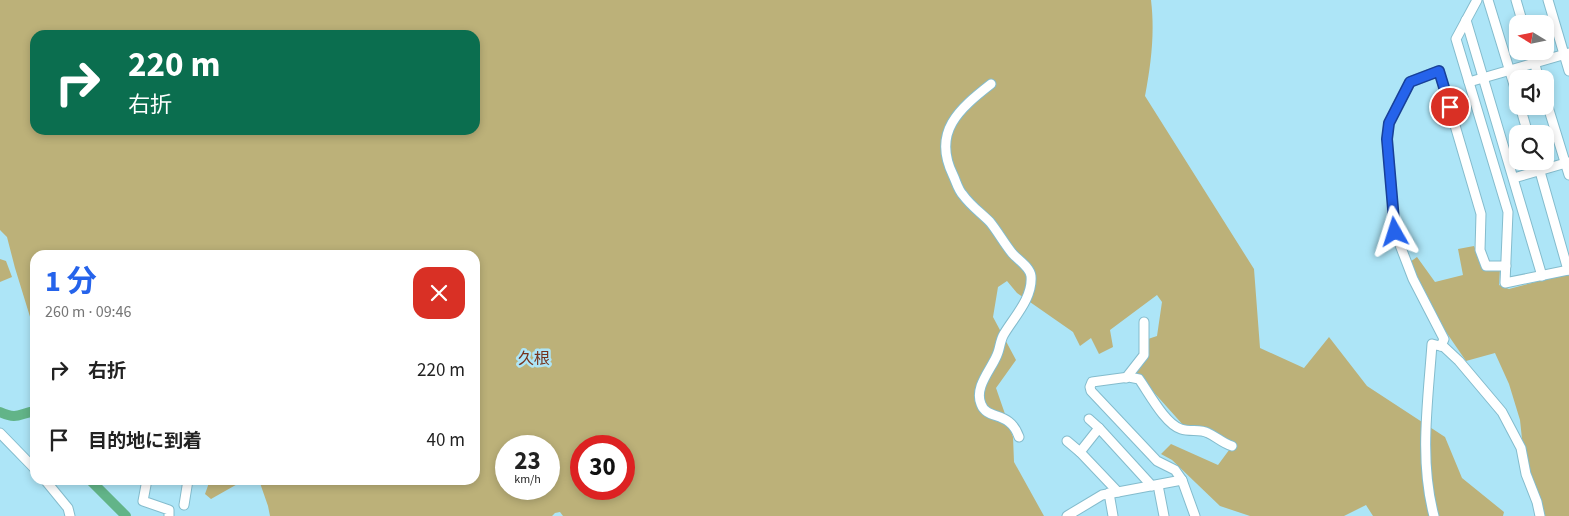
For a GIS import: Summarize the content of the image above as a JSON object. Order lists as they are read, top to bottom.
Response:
{
  "districts": ["久根"],
  "north": "left",
  "page": {
    "turn": ["220 m", "右折"],
    "heading": ["1 分", "260 m · 09:46"],
    "list": [
      {
        "name": "右折",
        "value": "220 m"
      },
      {
        "name": "目的地に到着",
        "value": "40 m"
      }
    ],
    "speed": "23 km/h",
    "limit": "30"
  }
}
